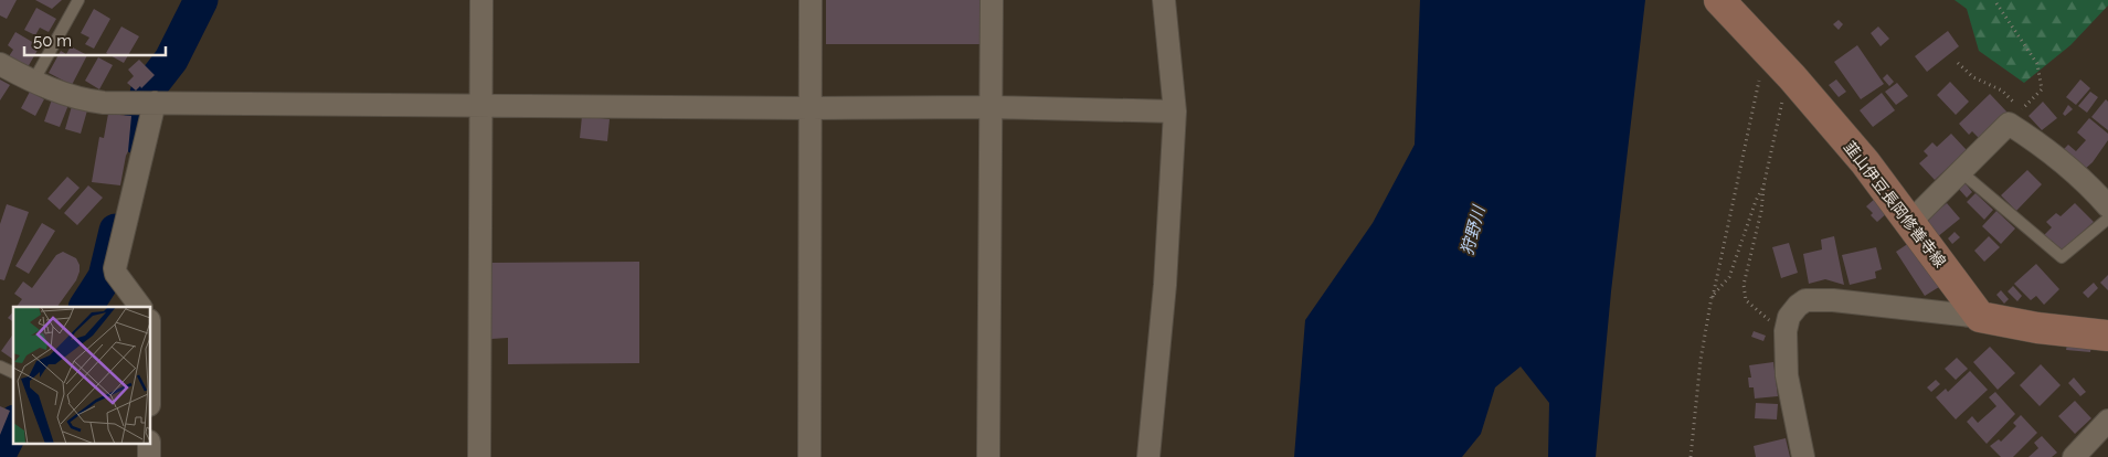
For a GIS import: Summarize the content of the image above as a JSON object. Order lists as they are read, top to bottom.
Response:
{
  "streets": {
    "main road": ["韮山伊豆長岡修善寺線"]
  },
  "water": ["狩野川"],
  "scale_bar": "50 m"
}
